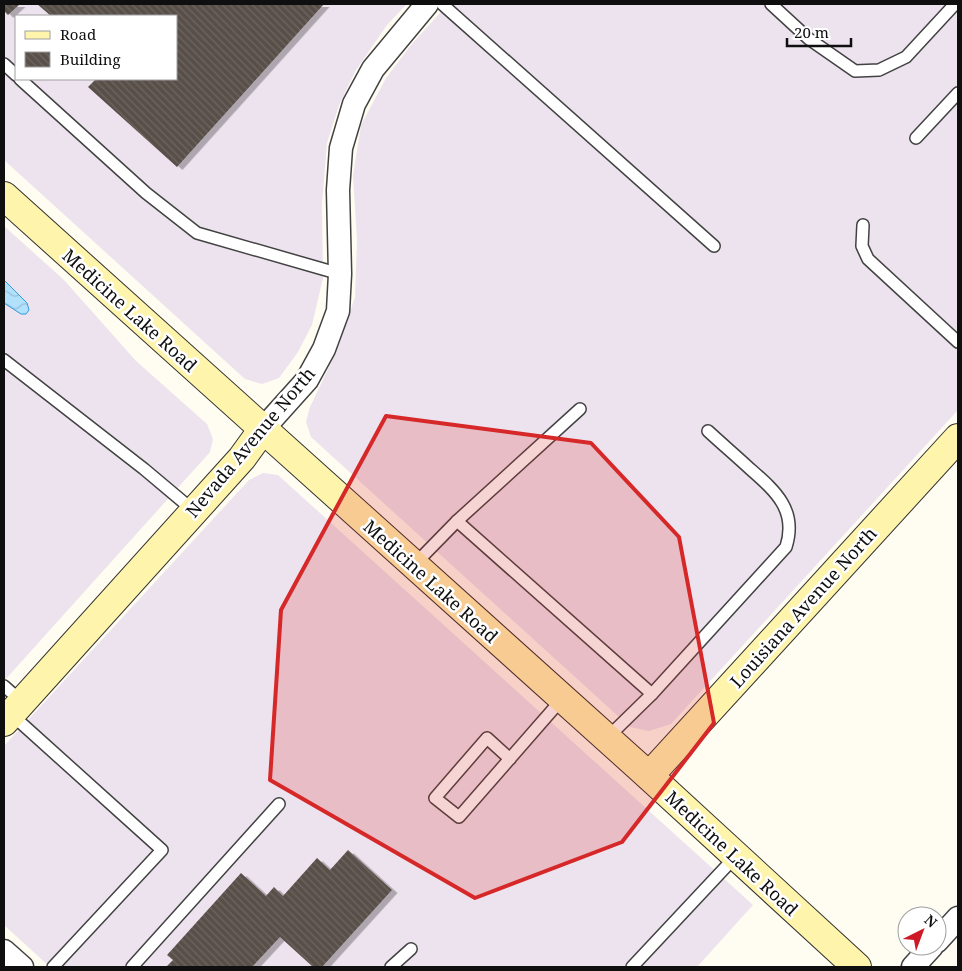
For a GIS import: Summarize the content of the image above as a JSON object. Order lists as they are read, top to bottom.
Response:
{
  "streets": {
    "street": ["Medicine Lake Road", "Nevada Avenue North", "Louisiana Avenue North"]
  },
  "crossings": [
    ["Medicine Lake Road", "Nevada Avenue North"],
    ["Medicine Lake Road", "Louisiana Avenue North"]
  ],
  "legend": ["Road", "Building"],
  "scale_bar": "20 m",
  "north": "top right"
}
